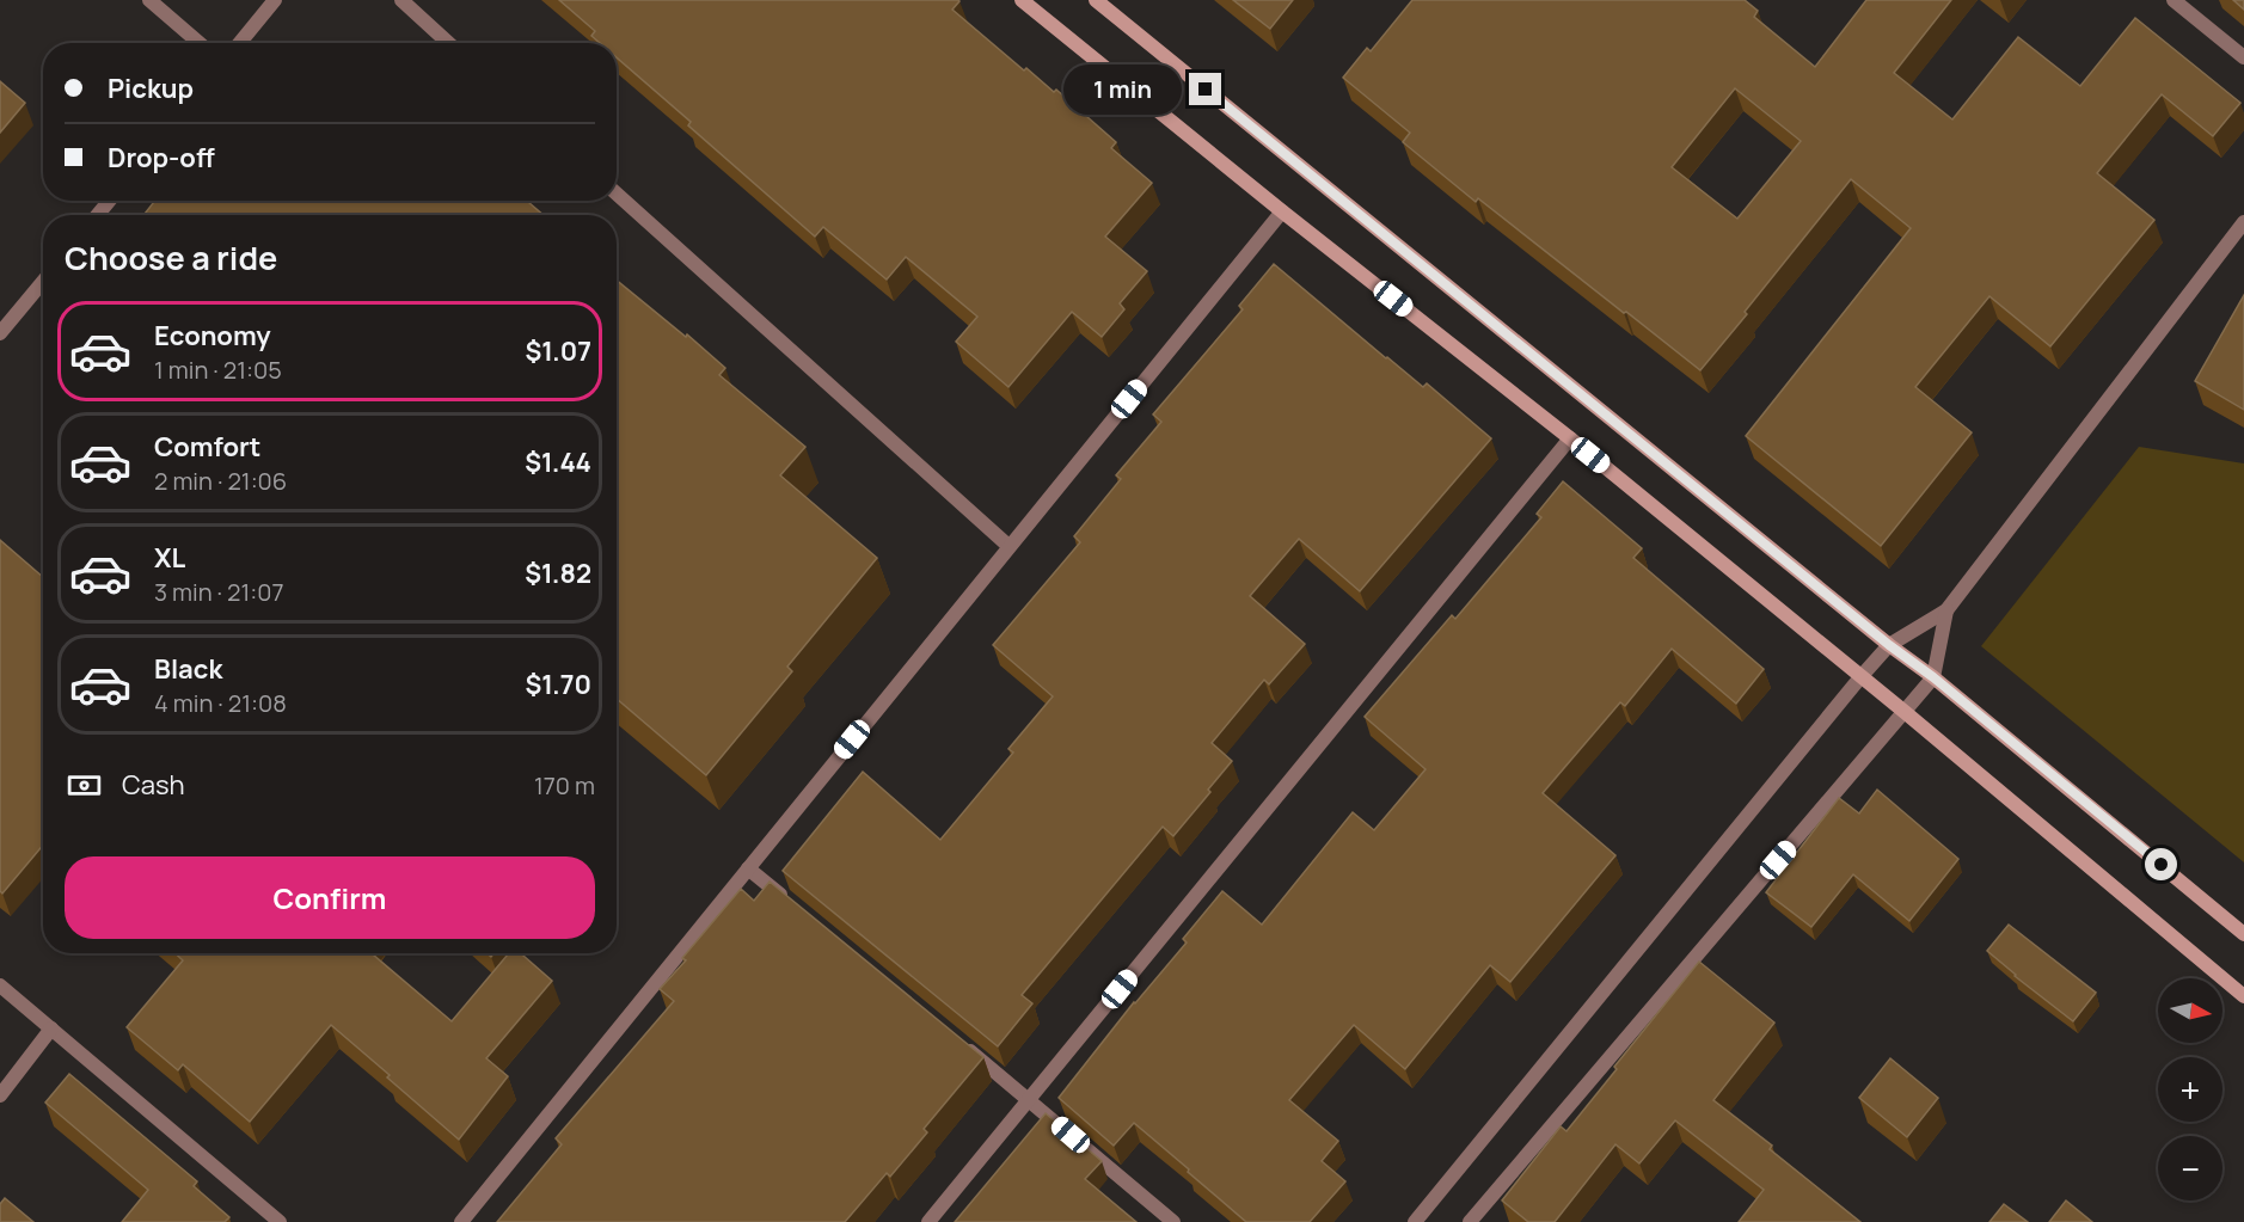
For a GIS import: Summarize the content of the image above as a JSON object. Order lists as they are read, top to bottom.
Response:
{
  "north": "right",
  "page": {
    "banner": ["Pickup", "Drop-off"],
    "bubble": "1 min",
    "heading": "Choose a ride",
    "list": [
      {
        "name": "Economy",
        "note": "1 min · 21:05",
        "value": "$1.07"
      },
      {
        "name": "Comfort",
        "note": "2 min · 21:06",
        "value": "$1.44"
      },
      {
        "name": "XL",
        "note": "3 min · 21:07",
        "value": "$1.82"
      },
      {
        "name": "Black",
        "note": "4 min · 21:08",
        "value": "$1.70"
      }
    ],
    "pay": ["Cash", "170 m"],
    "buttons": "Confirm",
    "map_buttons": ["+", "−"]
  }
}
